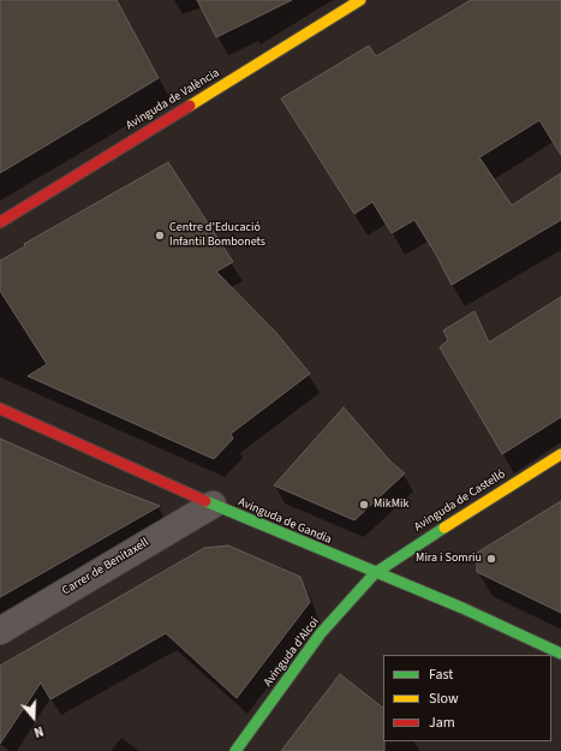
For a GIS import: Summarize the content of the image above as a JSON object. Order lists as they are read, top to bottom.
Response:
{
  "streets": {
    "street": [
      "Avinguda de València",
      "Avinguda de Castelló",
      "Avinguda de Gandia",
      "Carrer de Benitaxell",
      "Avinguda d'Alcoi"
    ]
  },
  "crossings": [
    ["Avinguda de Castelló", "Avinguda de Gandia"],
    ["Avinguda de Castelló", "Avinguda d'Alcoi"],
    ["Avinguda de Gandia", "Carrer de Benitaxell"],
    ["Avinguda de Gandia", "Avinguda d'Alcoi"]
  ],
  "places": ["Centre d'Educació Infantil Bombonets", "MikMik", "Mira i Somriu"],
  "legend": ["Fast", "Slow", "Jam"],
  "north": "bottom"
}
